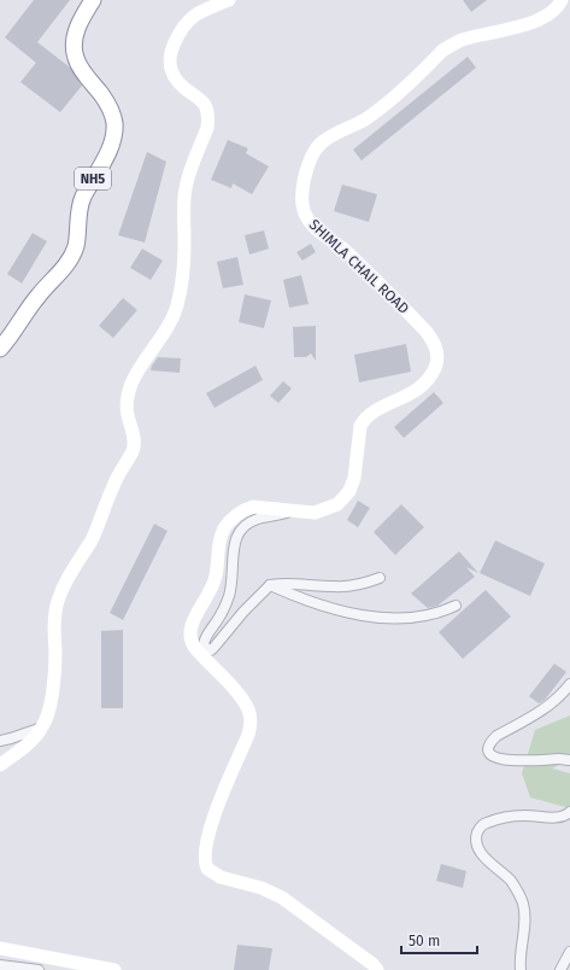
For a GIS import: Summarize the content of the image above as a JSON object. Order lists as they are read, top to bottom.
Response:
{
  "streets": {
    "highway": ["NH5"],
    "main road": ["SHIMLA CHAIL ROAD"]
  },
  "scale_bar": "50 m"
}
